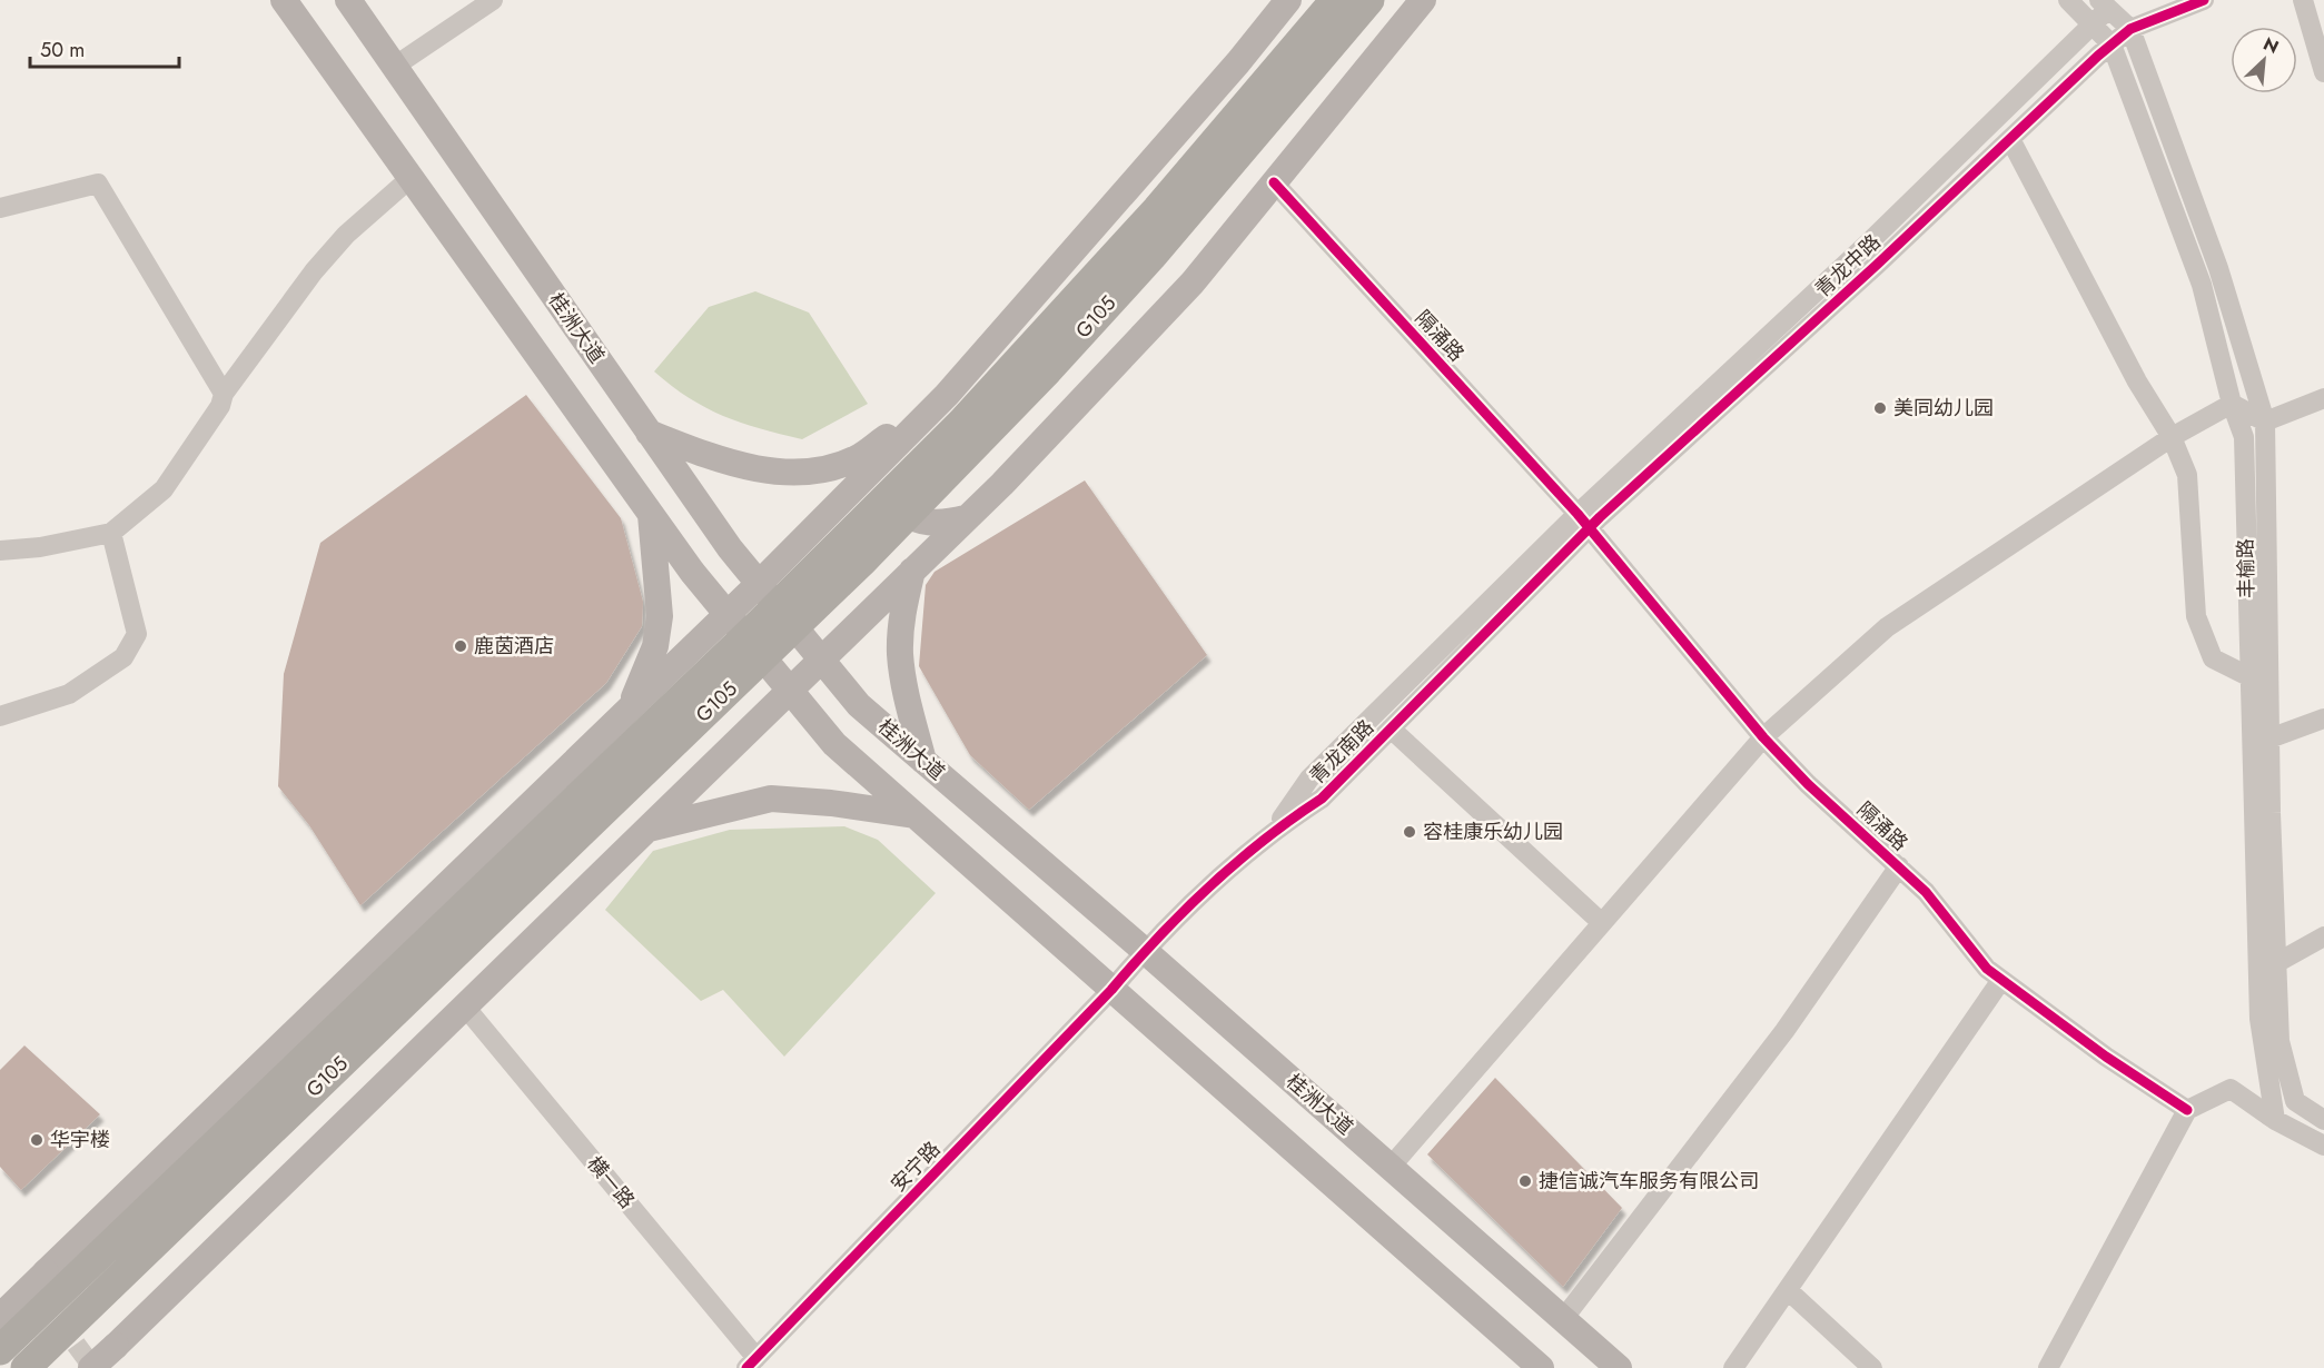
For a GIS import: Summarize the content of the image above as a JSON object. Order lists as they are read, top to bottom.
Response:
{
  "streets": {
    "highway": ["G105"],
    "main road": ["桂洲大道"],
    "street": [
      "青龙中路",
      "隔涌路",
      "丰榆路",
      "青龙南路",
      "安宁路",
      "横一路"
    ]
  },
  "crossings": [
    ["青龙中路", "隔涌路"],
    ["青龙中路", "丰榆路"],
    ["青龙中路", "青龙南路"],
    ["桂洲大道", "青龙南路"],
    ["隔涌路", "青龙南路"],
    ["青龙南路", "安宁路"],
    ["安宁路", "横一路"]
  ],
  "places": [
    "美同幼儿园",
    "鹿茵酒店",
    "容桂康乐幼儿园",
    "华宇楼",
    "捷信诚汽车服务有限公司"
  ],
  "scale_bar": "50 m",
  "north": "top right"
}
